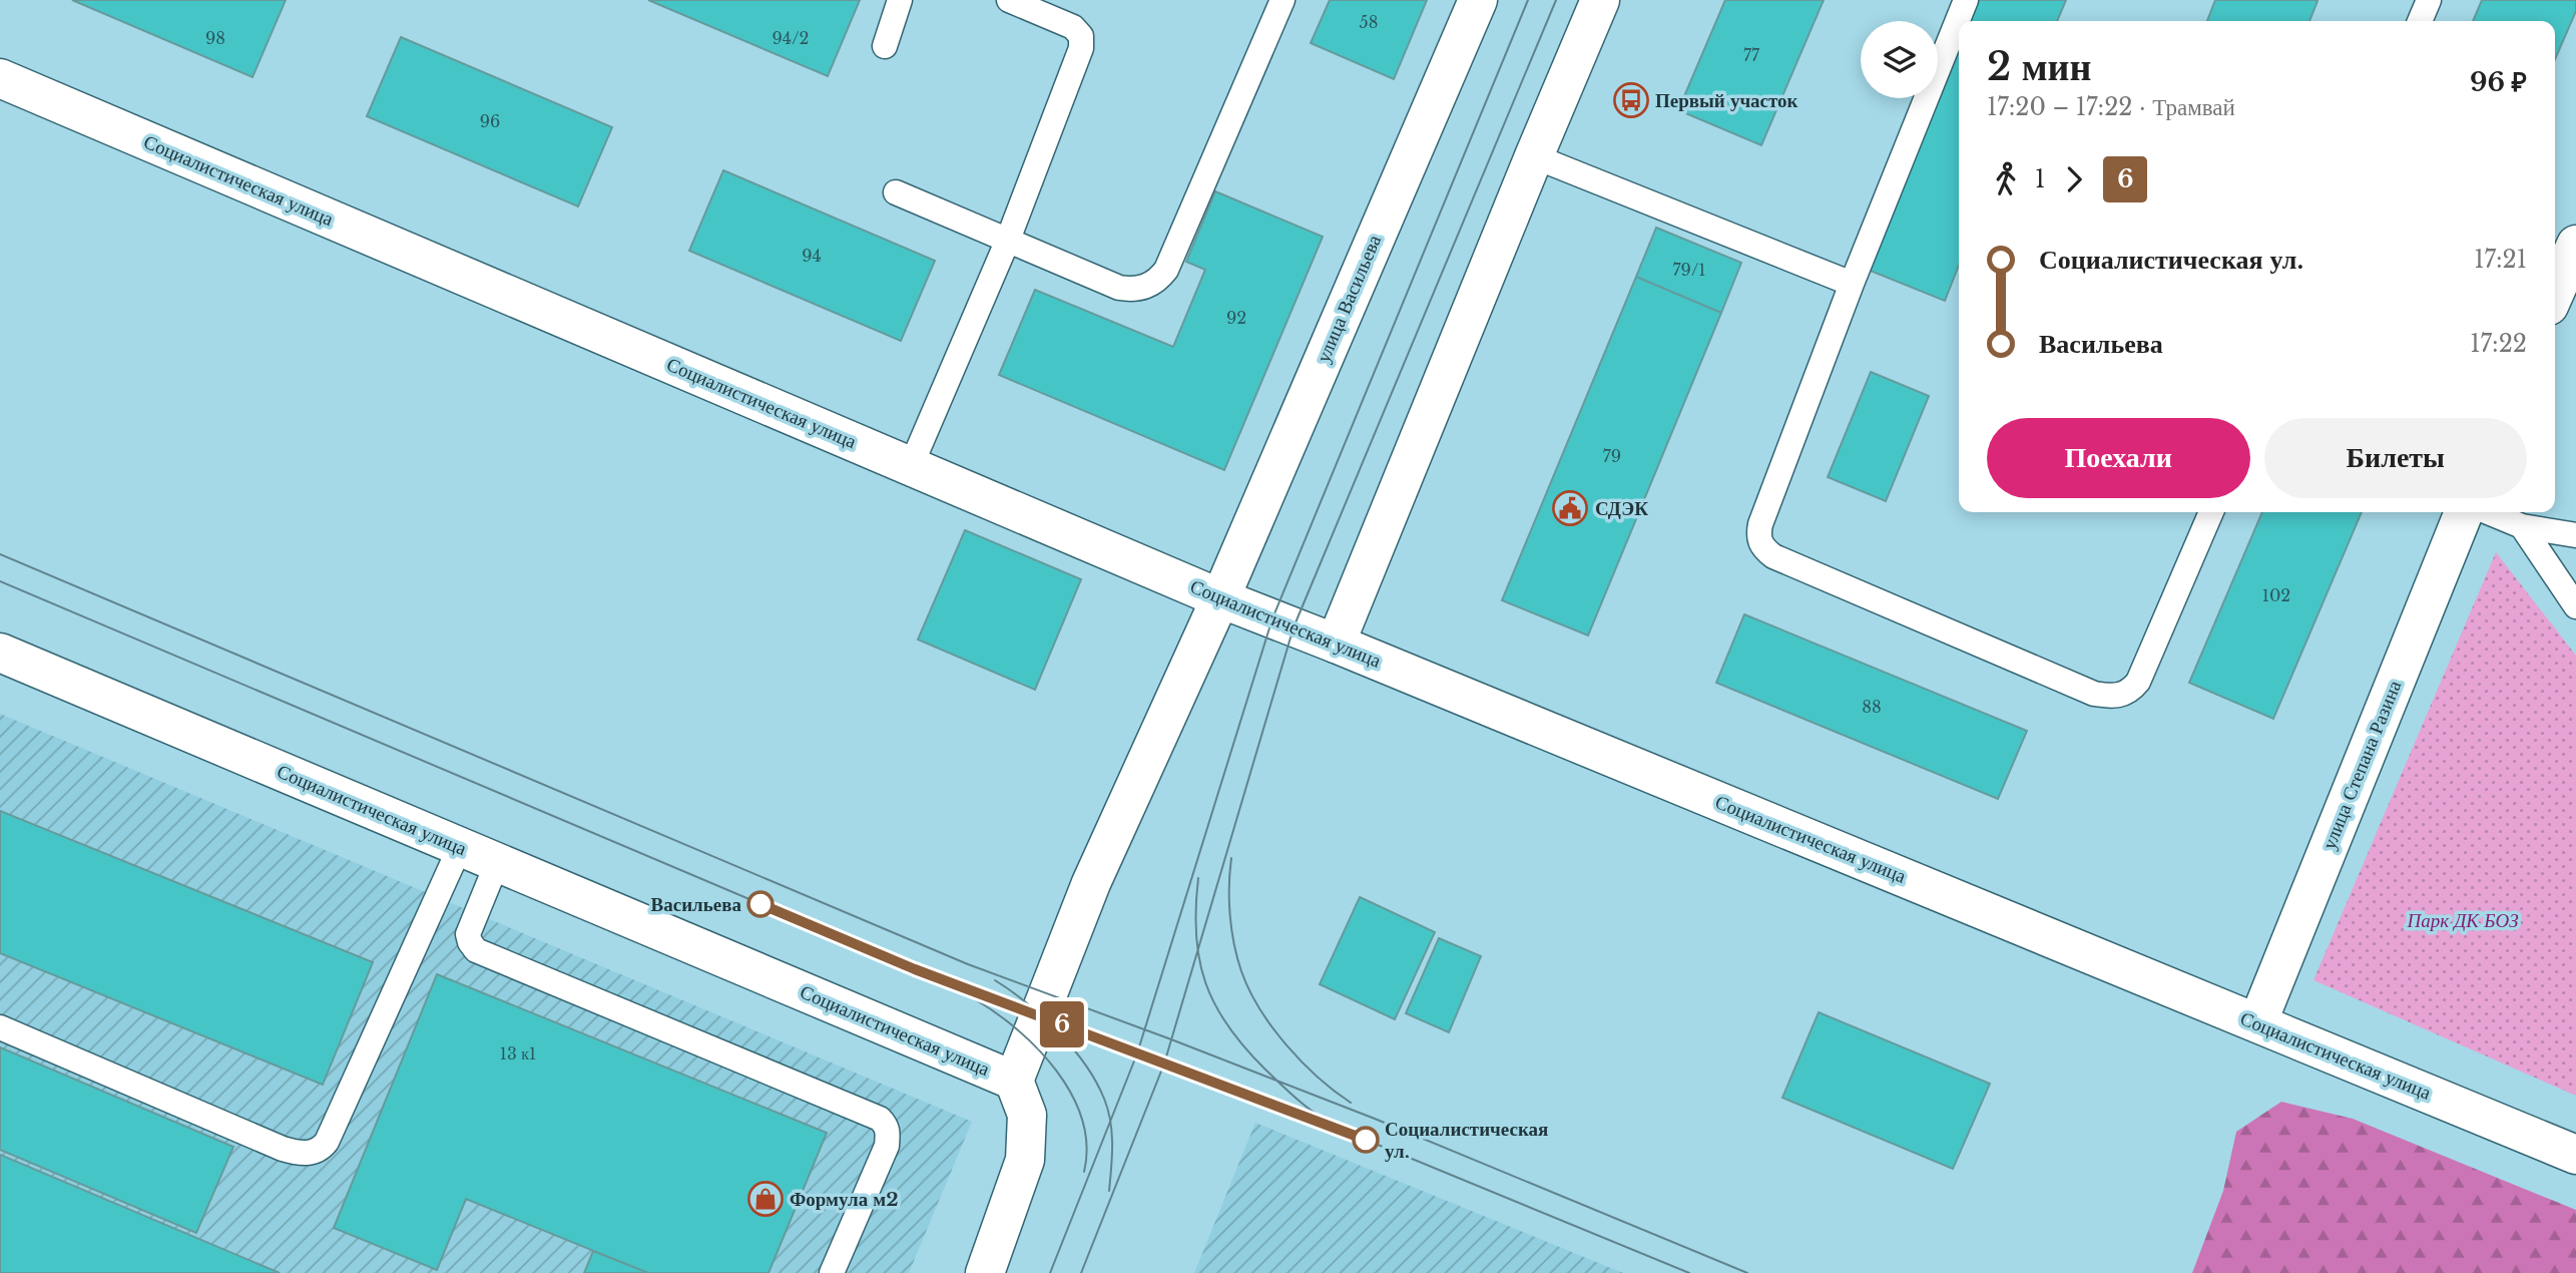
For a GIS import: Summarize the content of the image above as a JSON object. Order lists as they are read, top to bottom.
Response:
{
  "streets": {
    "street": ["Социалистическая улица", "улица Васильева", "улица Степана Разина"]
  },
  "crossings": [
    ["Социалистическая улица", "улица Васильева"],
    ["Социалистическая улица", "улица Степана Разина"]
  ],
  "parks": ["Парк ДК БОЗ"],
  "places": {
    "bus stop": ["Первый участок"],
    "public building": ["СДЭК"],
    "other": ["Васильева", "Социалистическая ул."],
    "shop": ["Формула м2"]
  },
  "lines": ["tram line 6"],
  "house_numbers": [
    "58",
    "98",
    "94/2",
    "77",
    "96",
    "94",
    "79/1",
    "92",
    "79",
    "102",
    "88",
    "13 к1"
  ],
  "page": {
    "on_map": "6",
    "heading": ["2 мин", "17:20 – 17:22 · Трамвай", "96 ₽"],
    "legs": ["1", "6"],
    "list": [
      {
        "name": "Социалистическая ул.",
        "value": "17:21"
      },
      {
        "name": "Васильева",
        "value": "17:22"
      }
    ],
    "buttons": ["Поехали", "Билеты"]
  }
}
